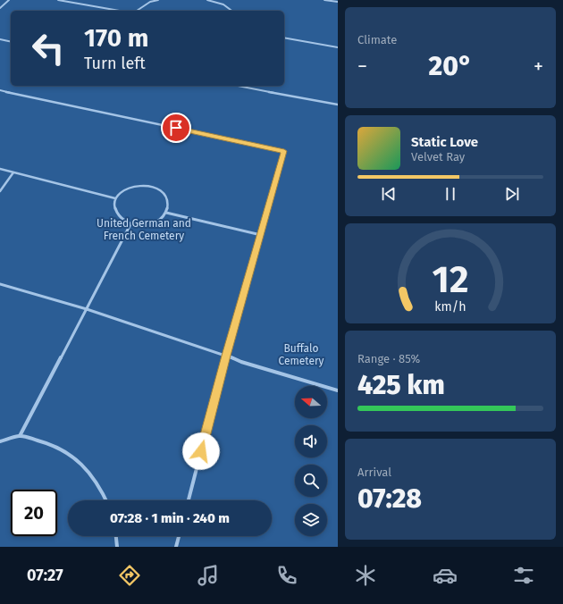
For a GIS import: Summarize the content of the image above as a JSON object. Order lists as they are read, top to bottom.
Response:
{
  "parks": ["United German and French Cemetery", "Buffalo Cemetery"],
  "north": "left",
  "page": {
    "tile": [
      "Climate",
      ["Range · 85%", "425 km"],
      ["Arrival", "07:28"]
    ],
    "turn": ["170 m", "Turn left"],
    "heat": ["−", "20°", "+"],
    "song": ["Static Love", "Velvet Ray"],
    "limit": "20",
    "trip": "07:28 · 1 min · 240 m",
    "tabs": "07:27",
    "gauge": ["12", "km/h"]
  }
}
